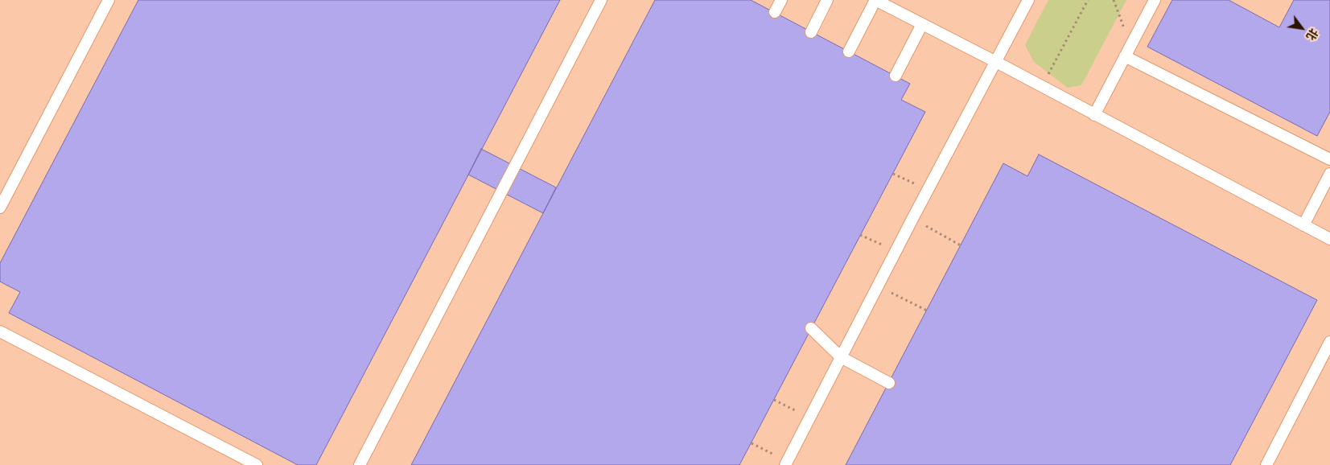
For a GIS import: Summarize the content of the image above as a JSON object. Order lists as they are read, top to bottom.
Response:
{
  "north": "bottom right"
}
